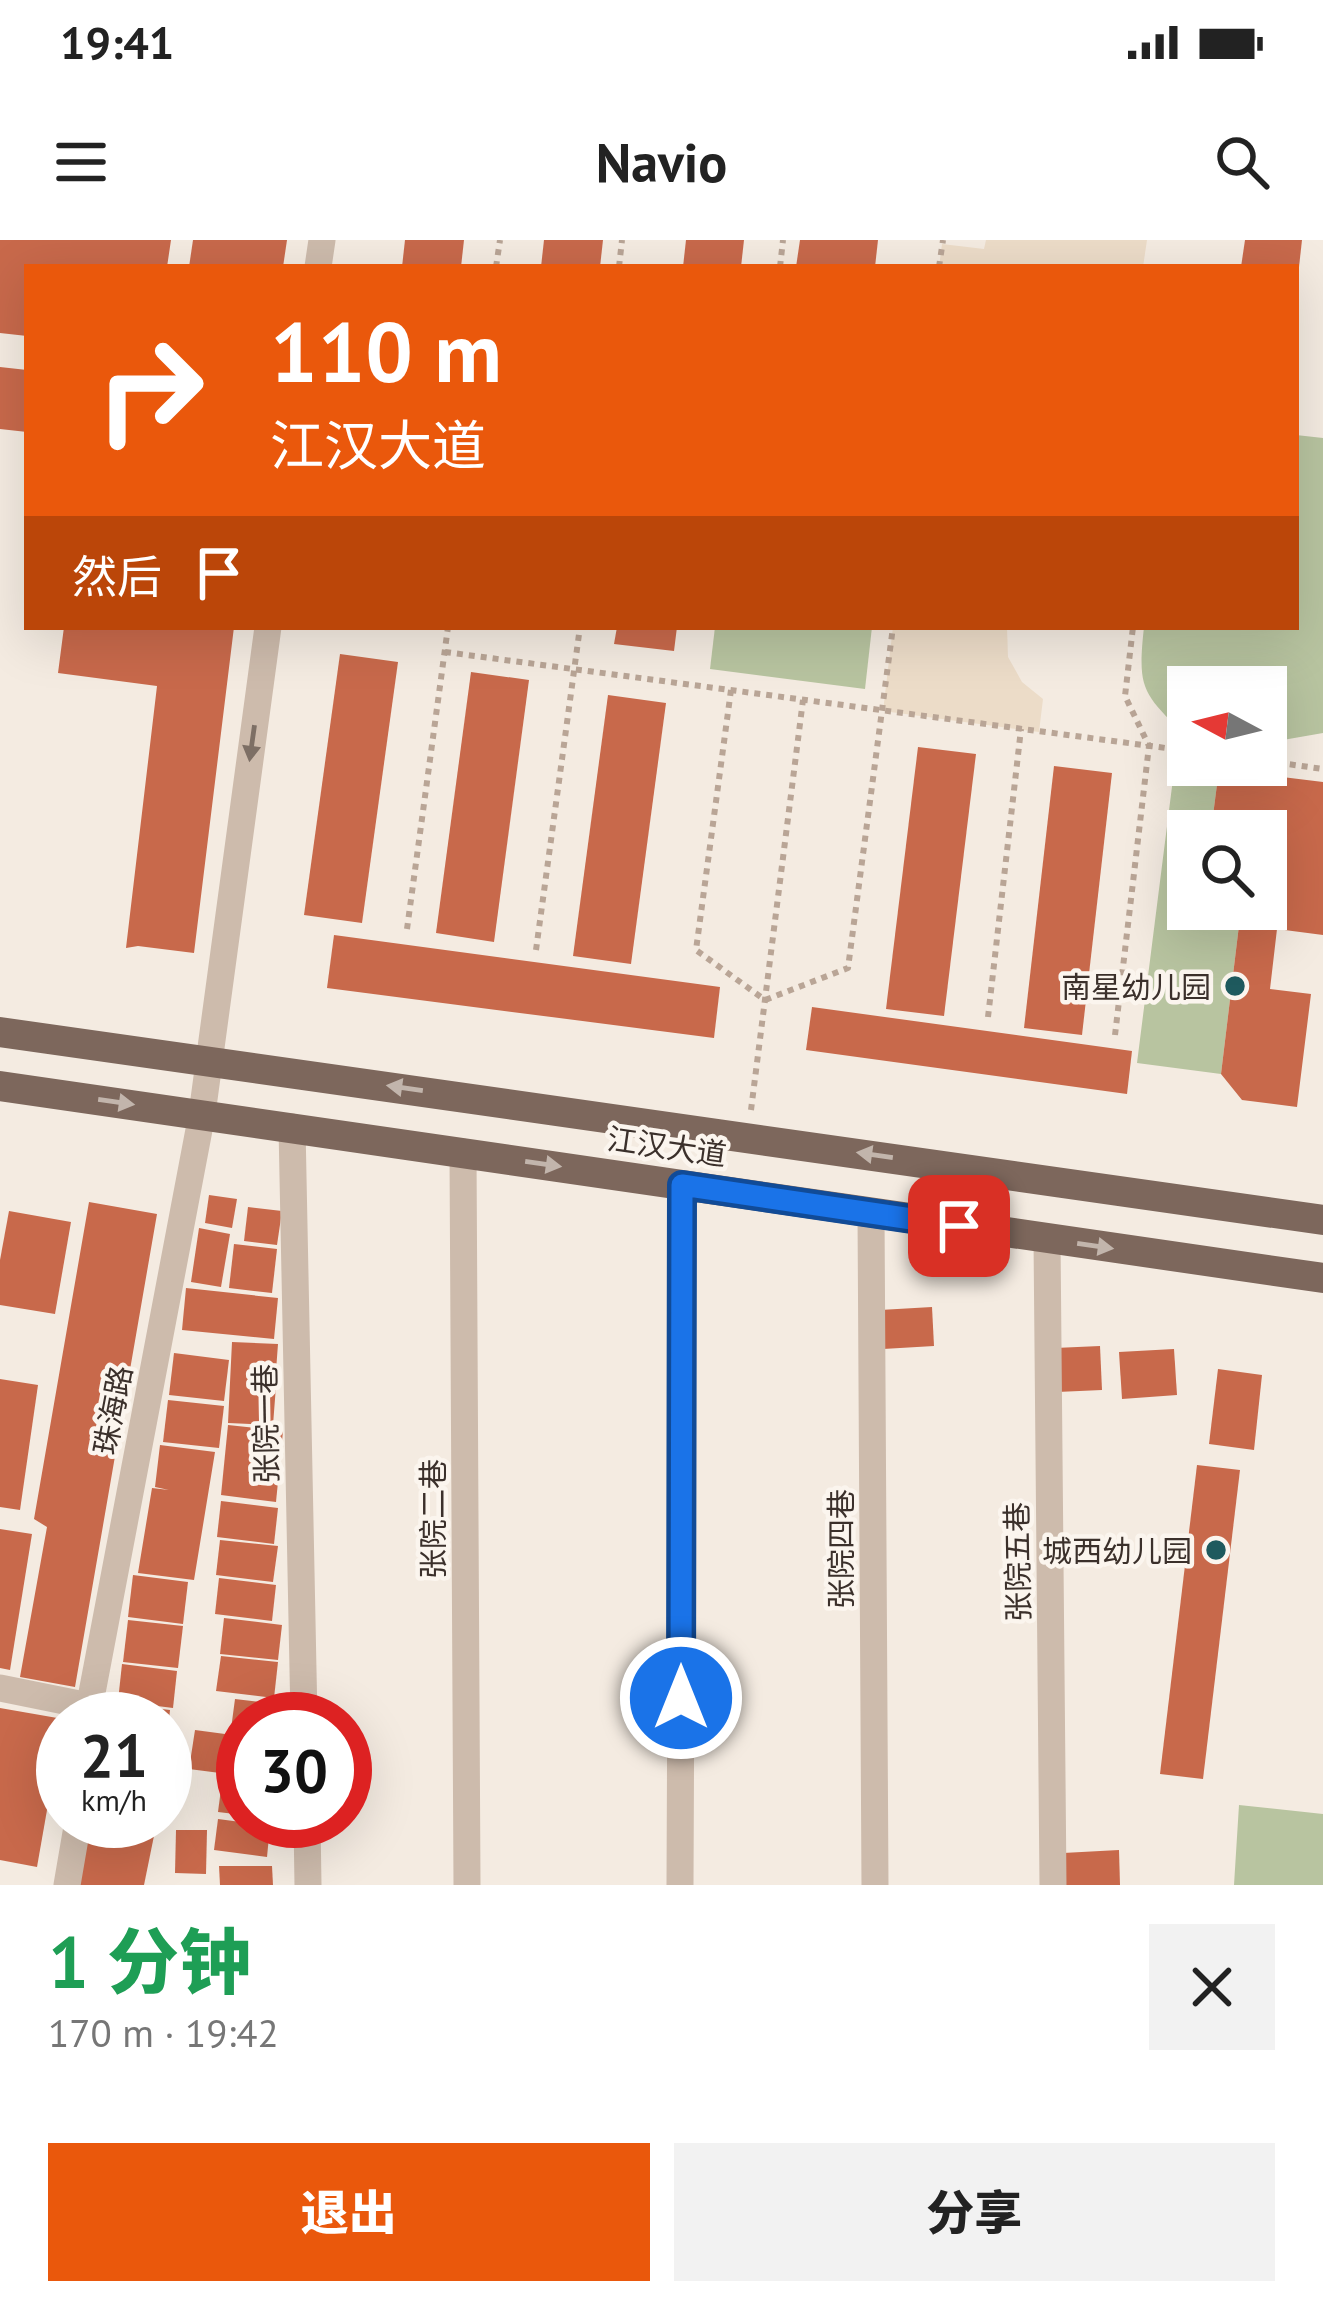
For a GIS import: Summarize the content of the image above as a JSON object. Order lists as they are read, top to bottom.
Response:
{
  "streets": {
    "main road": ["江汉大道"],
    "street": [
      "珠海路",
      "张院一巷",
      "张院二巷",
      "张院四巷",
      "张院五巷"
    ]
  },
  "crossings": [
    ["江汉大道", "珠海路"],
    ["江汉大道", "张院一巷"],
    ["江汉大道", "张院二巷"],
    ["江汉大道", "张院四巷"],
    ["江汉大道", "张院五巷"]
  ],
  "one_way": ["珠海路"],
  "places": ["南星幼儿园", "城西幼儿园"],
  "north": "left",
  "page": {
    "status": "19:41",
    "header": "Navio",
    "turn": ["110 m", "江汉大道"],
    "then": "然后",
    "speed": "21 km/h",
    "limit": "30",
    "heading": ["1 分钟", "170 m · 19:42"],
    "buttons": ["退出", "分享"]
  }
}
